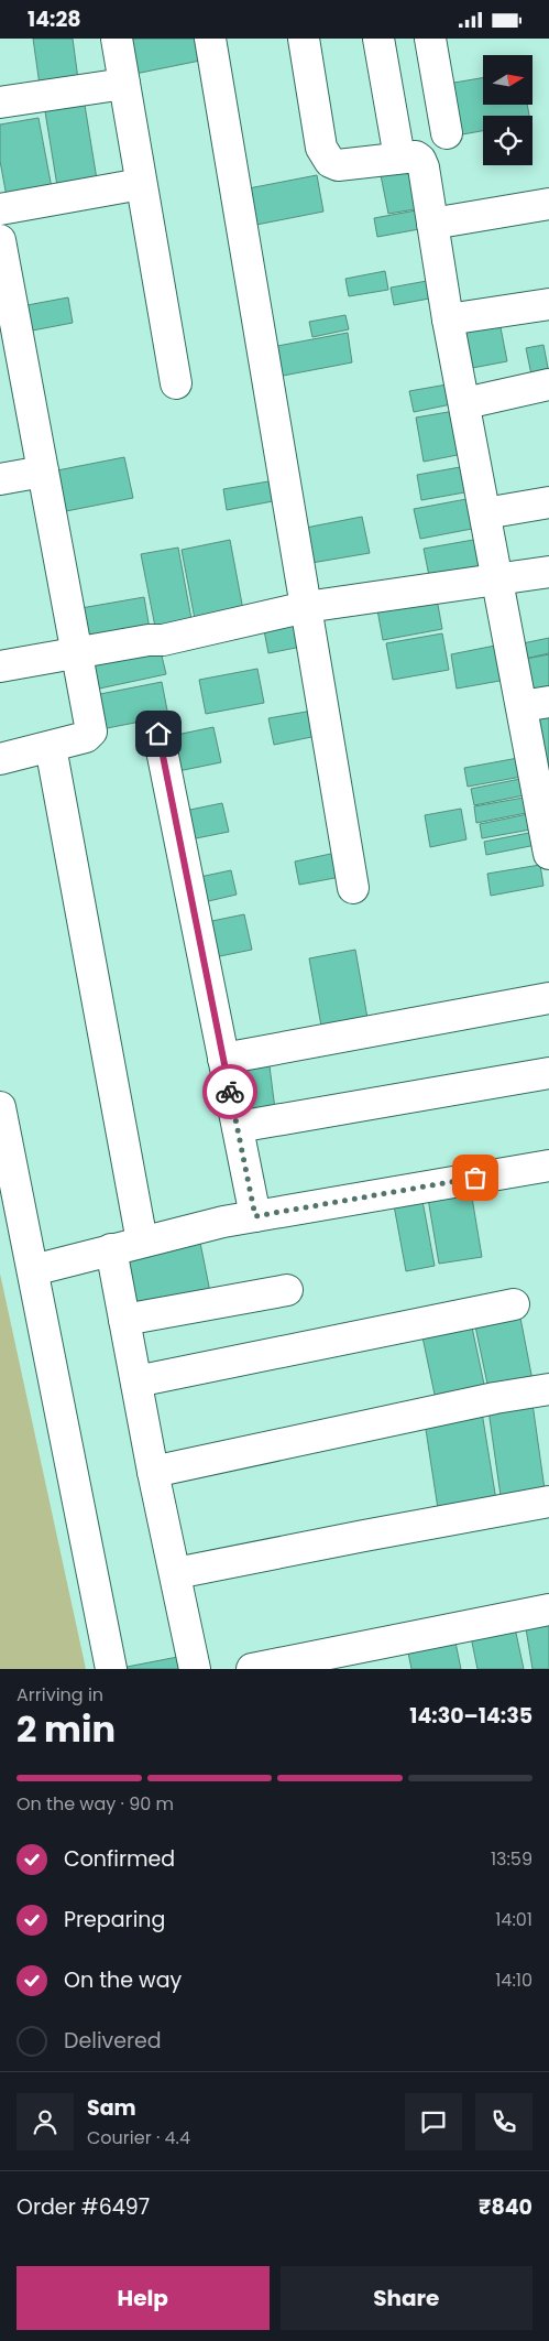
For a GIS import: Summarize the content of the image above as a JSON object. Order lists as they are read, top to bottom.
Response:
{
  "north": "right",
  "page": {
    "status": "14:28",
    "heading": ["2 min", "Arriving in", "14:30–14:35"],
    "panel": [
      "Sam",
      "Courier · 4.4",
      "Order #6497",
      "₹840"
    ],
    "bar": "On the way · 90 m",
    "list": [
      ["Confirmed", "13:59"],
      ["Preparing", "14:01"],
      ["On the way", "14:10"],
      "Delivered"
    ],
    "buttons": ["Help", "Share"]
  }
}
